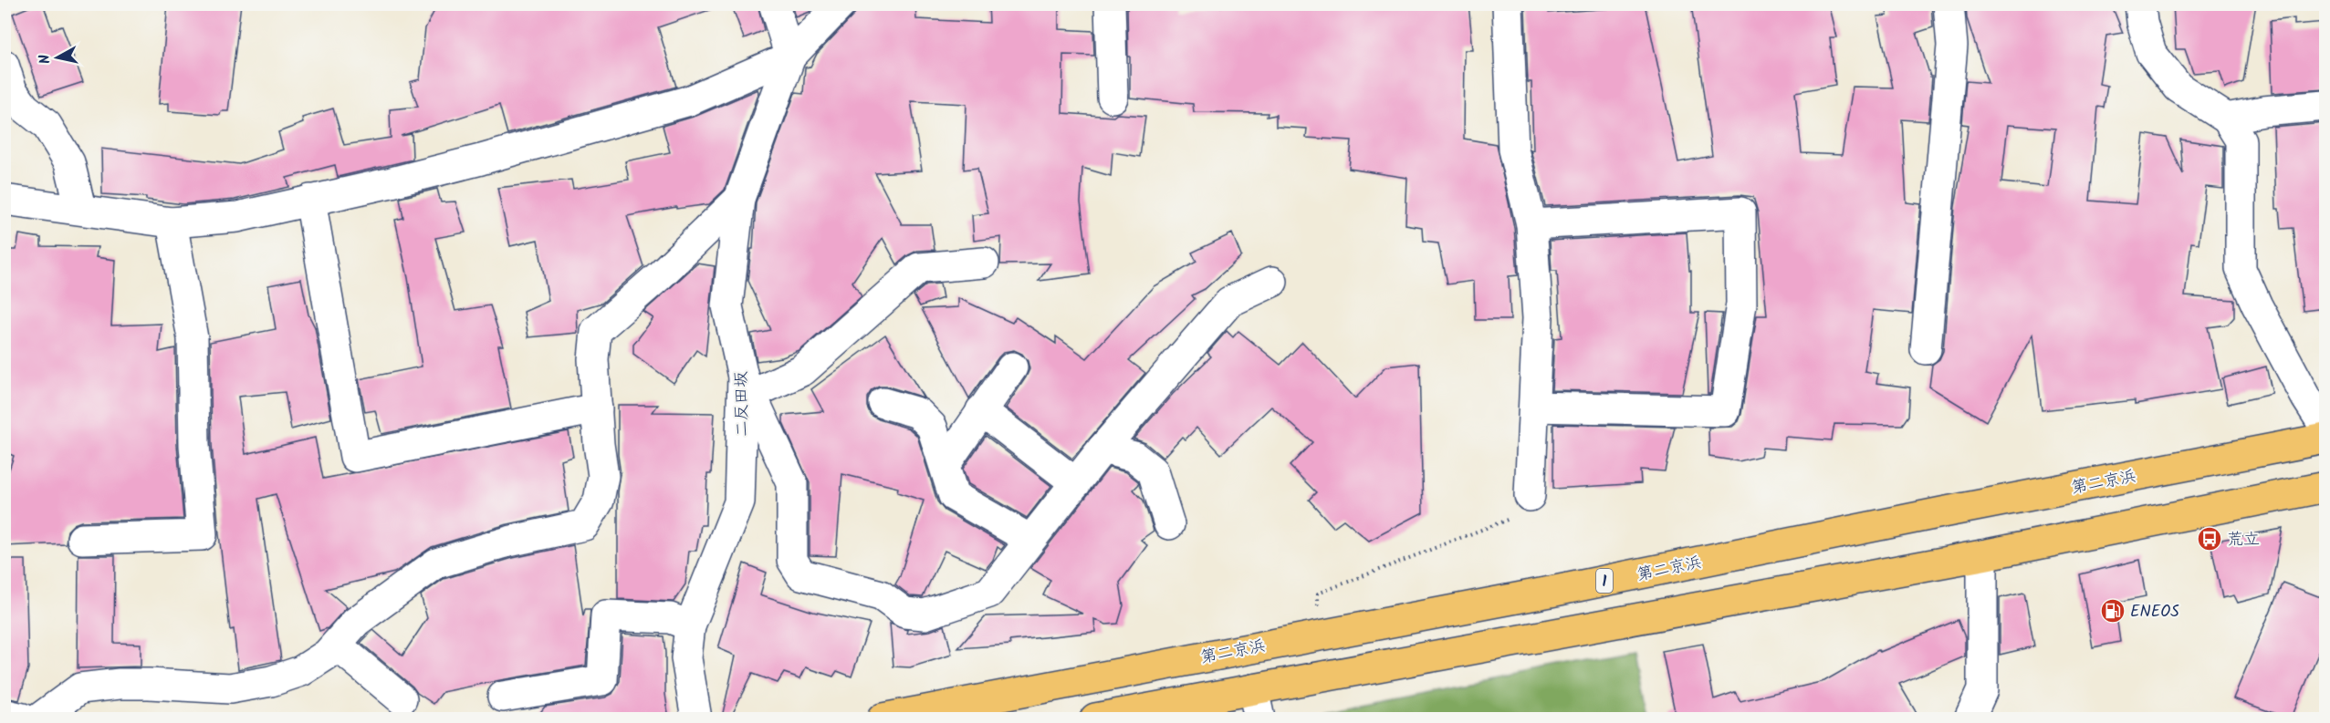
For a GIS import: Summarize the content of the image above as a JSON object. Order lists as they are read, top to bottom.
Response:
{
  "streets": {
    "highway": ["第二京浜", "1"],
    "street": ["二反田坂"]
  },
  "places": {
    "bus stop": ["荒立"],
    "fuel station": ["ENEOS"]
  },
  "north": "left"
}
